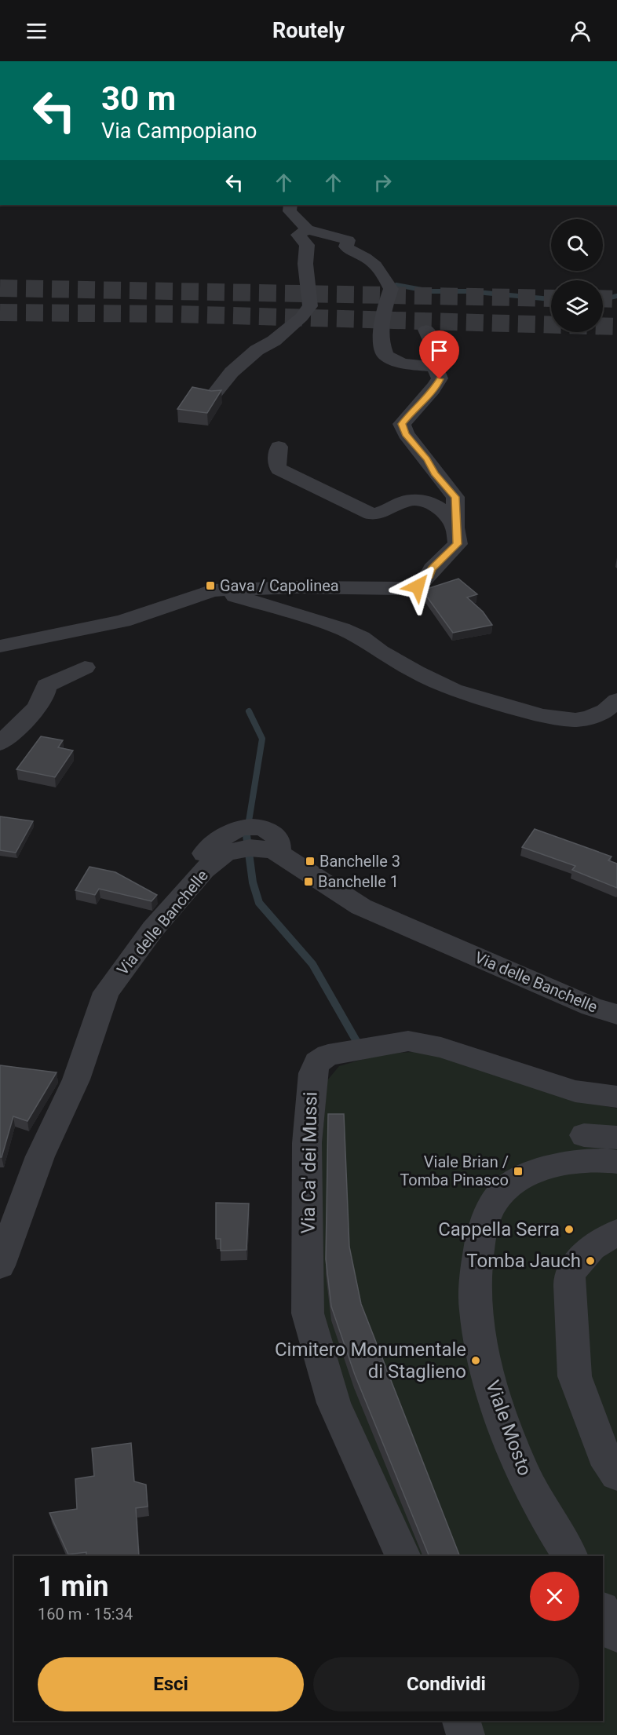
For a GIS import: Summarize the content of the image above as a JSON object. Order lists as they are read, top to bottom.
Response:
{
  "streets": {
    "street": ["Via delle Banchelle", "Via Ca' dei Mussi", "Viale Mosto"]
  },
  "places": {
    "transit": [
      "Gava / Capolinea",
      "Banchelle 3",
      "Banchelle 1",
      "Viale Brian / Tomba Pinasco"
    ],
    "other": ["Cappella Serra", "Tomba Jauch", "Cimitero Monumentale di Staglieno"]
  },
  "page": {
    "header": "Routely",
    "turn": ["30 m", "Via Campopiano"],
    "heading": ["1 min", "160 m · 15:34"],
    "buttons": ["Esci", "Condividi"]
  }
}
